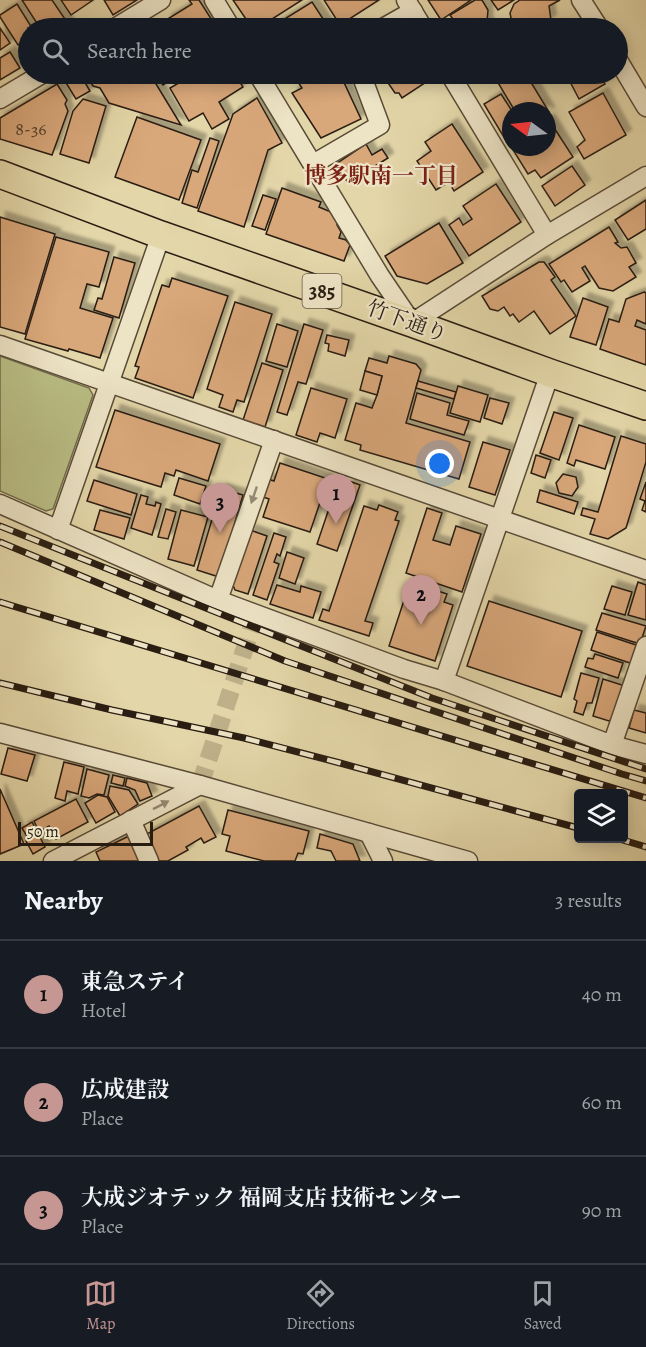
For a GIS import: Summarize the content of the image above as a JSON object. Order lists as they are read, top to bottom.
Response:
{
  "streets": {
    "highway": ["385", "竹下通り"]
  },
  "districts": ["博多駅南一丁目"],
  "house_numbers": ["8-36"],
  "scale_bar": "50 m",
  "north": "left",
  "page": {
    "search": "Search here",
    "pins": ["1", "3", "2"],
    "scale": "50 m",
    "heading": ["Nearby", "3 results"],
    "list": [
      {
        "mark": "1",
        "name": "東急ステイ",
        "note": "Hotel",
        "value": "40 m"
      },
      {
        "mark": "2",
        "name": "広成建設",
        "note": "Place",
        "value": "60 m"
      },
      {
        "mark": "3",
        "name": "大成ジオテック 福岡支店 技術センター",
        "note": "Place",
        "value": "90 m"
      }
    ],
    "nav": ["Map", "Directions", "Saved"]
  }
}
